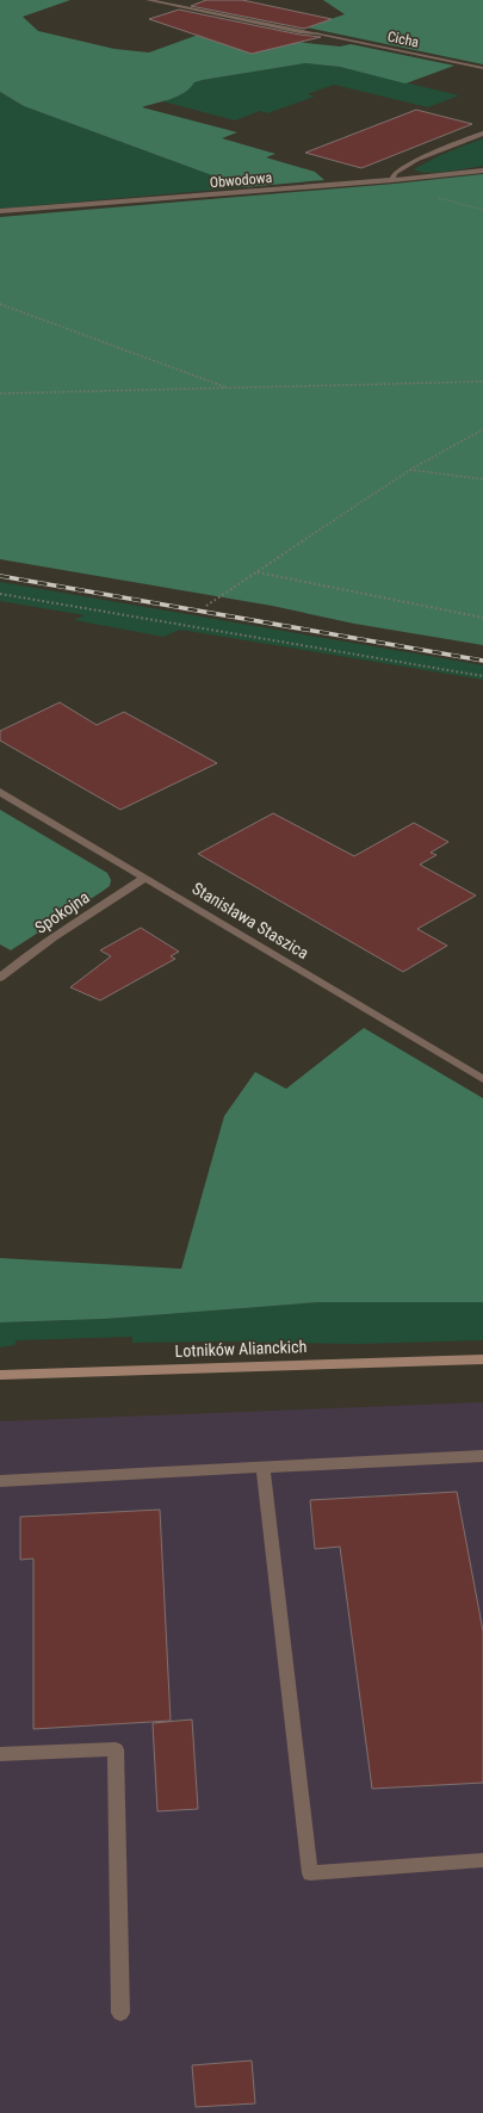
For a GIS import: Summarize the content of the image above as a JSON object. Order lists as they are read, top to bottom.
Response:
{
  "streets": {
    "main road": ["Lotników Alianckich"],
    "street": [
      "Cicha",
      "Obwodowa",
      "Spokojna",
      "Stanisława Staszica"
    ]
  },
  "crossings": [
    ["Spokojna", "Stanisława Staszica"]
  ]
}
